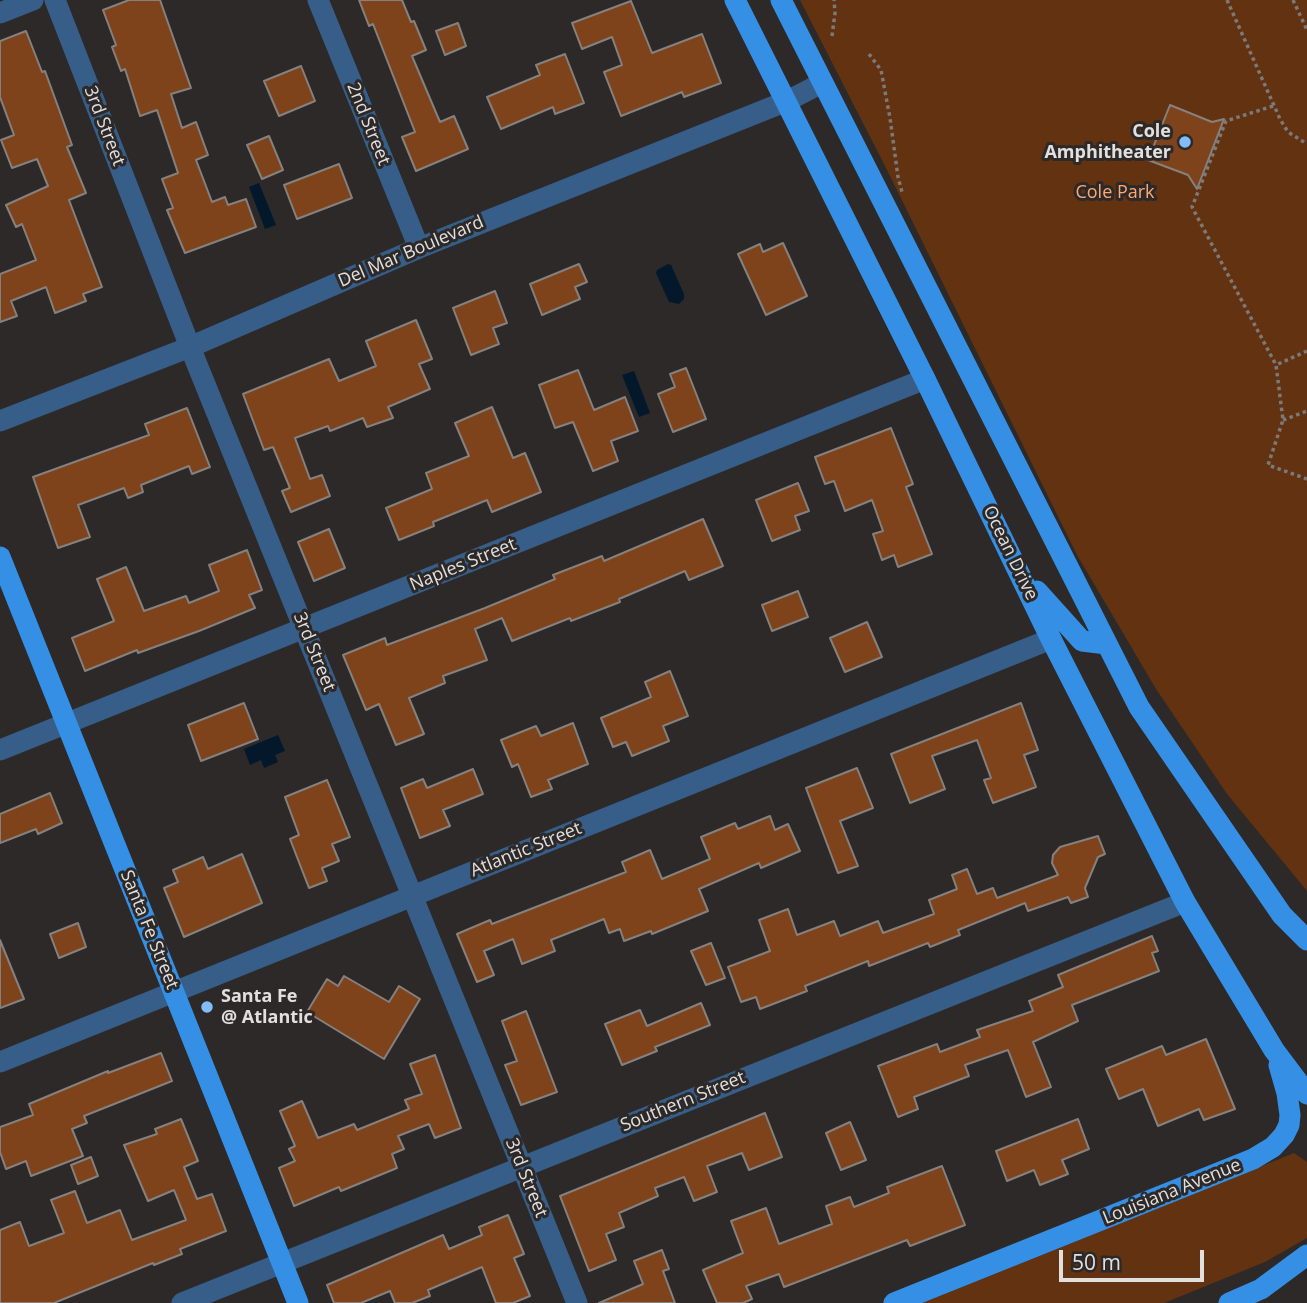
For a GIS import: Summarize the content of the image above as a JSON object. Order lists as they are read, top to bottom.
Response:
{
  "streets": {
    "main road": ["Ocean Drive", "Santa Fe Street", "Louisiana Avenue"],
    "street": [
      "2nd Street",
      "3rd Street",
      "Del Mar Boulevard",
      "Naples Street",
      "Atlantic Street",
      "Southern Street"
    ]
  },
  "crossings": [
    ["2nd Street", "Del Mar Boulevard"],
    ["3rd Street", "Del Mar Boulevard"],
    ["3rd Street", "Naples Street"],
    ["3rd Street", "Atlantic Street"],
    ["3rd Street", "Southern Street"],
    ["Del Mar Boulevard", "Ocean Drive"],
    ["Ocean Drive", "Naples Street"],
    ["Ocean Drive", "Atlantic Street"],
    ["Ocean Drive", "Southern Street"],
    ["Ocean Drive", "Louisiana Avenue"],
    ["Naples Street", "Santa Fe Street"],
    ["Atlantic Street", "Santa Fe Street"],
    ["Santa Fe Street", "Southern Street"]
  ],
  "parks": ["Cole Park"],
  "places": ["Cole Amphitheater", "Santa Fe @ Atlantic"],
  "scale_bar": "50 m"
}
